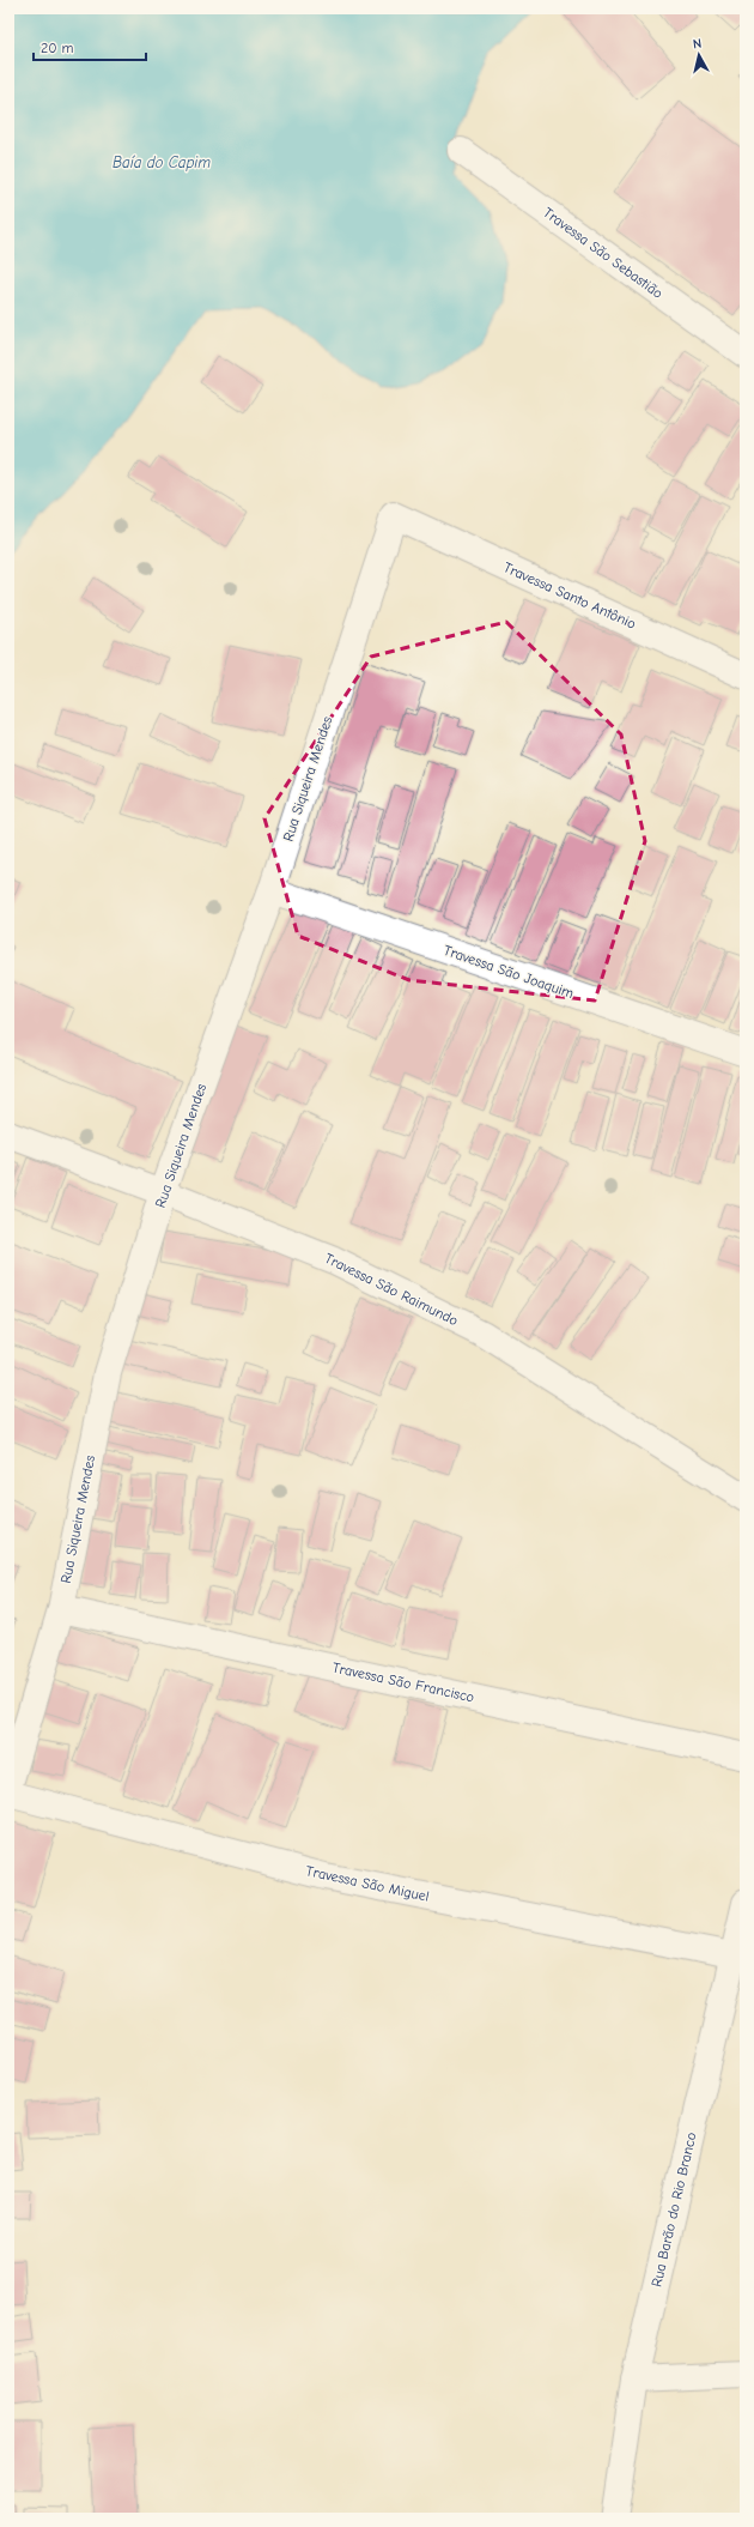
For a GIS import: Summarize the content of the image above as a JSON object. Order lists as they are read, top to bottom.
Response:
{
  "streets": {
    "street": [
      "Travessa São Sebastião",
      "Travessa Santo Antônio",
      "Rua Siqueira Mendes",
      "Travessa São Joaquim",
      "Travessa São Raimundo",
      "Travessa São Francisco",
      "Travessa São Miguel",
      "Rua Barão do Rio Branco"
    ]
  },
  "crossings": [
    ["Travessa Santo Antônio", "Rua Siqueira Mendes"],
    ["Rua Siqueira Mendes", "Travessa São Joaquim"],
    ["Rua Siqueira Mendes", "Travessa São Raimundo"],
    ["Rua Siqueira Mendes", "Travessa São Francisco"],
    ["Travessa São Miguel", "Rua Barão do Rio Branco"]
  ],
  "water": ["Baía do Capim"],
  "scale_bar": "20 m",
  "north": "top"
}
